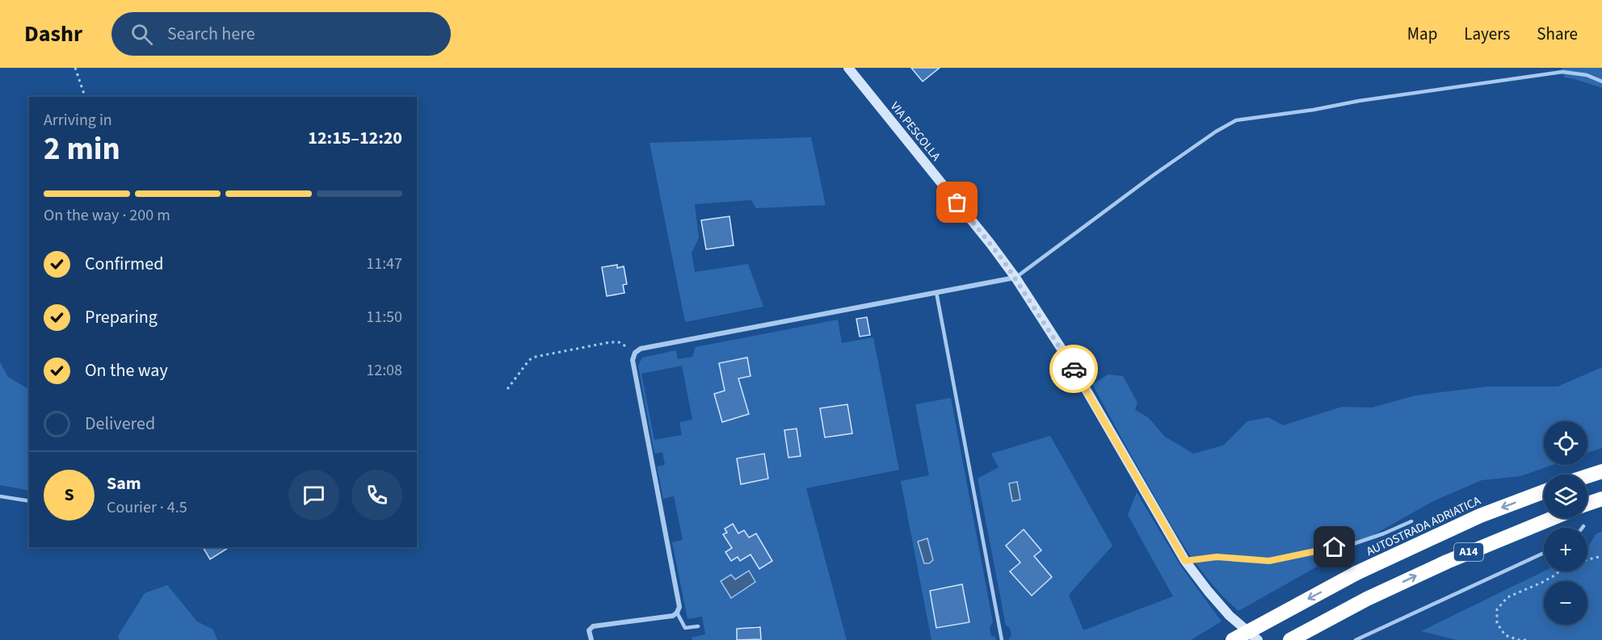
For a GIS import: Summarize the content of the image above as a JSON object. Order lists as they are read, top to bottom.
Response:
{
  "streets": {
    "highway": ["AUTOSTRADA ADRIATICA", "A14"],
    "street": ["VIA PESCOLLA"]
  },
  "page": {
    "header": "Dashr",
    "search": "Search here",
    "nav": ["Map", "Layers", "Share"],
    "heading": ["2 min", "Arriving in", "12:15–12:20"],
    "panel": ["Sam", "Courier · 4.5"],
    "bar": "On the way · 200 m",
    "list": [
      ["Confirmed", "11:47"],
      ["Preparing", "11:50"],
      ["On the way", "12:08"],
      "Delivered"
    ],
    "map_buttons": ["+", "−"],
    "round": "S"
  }
}
